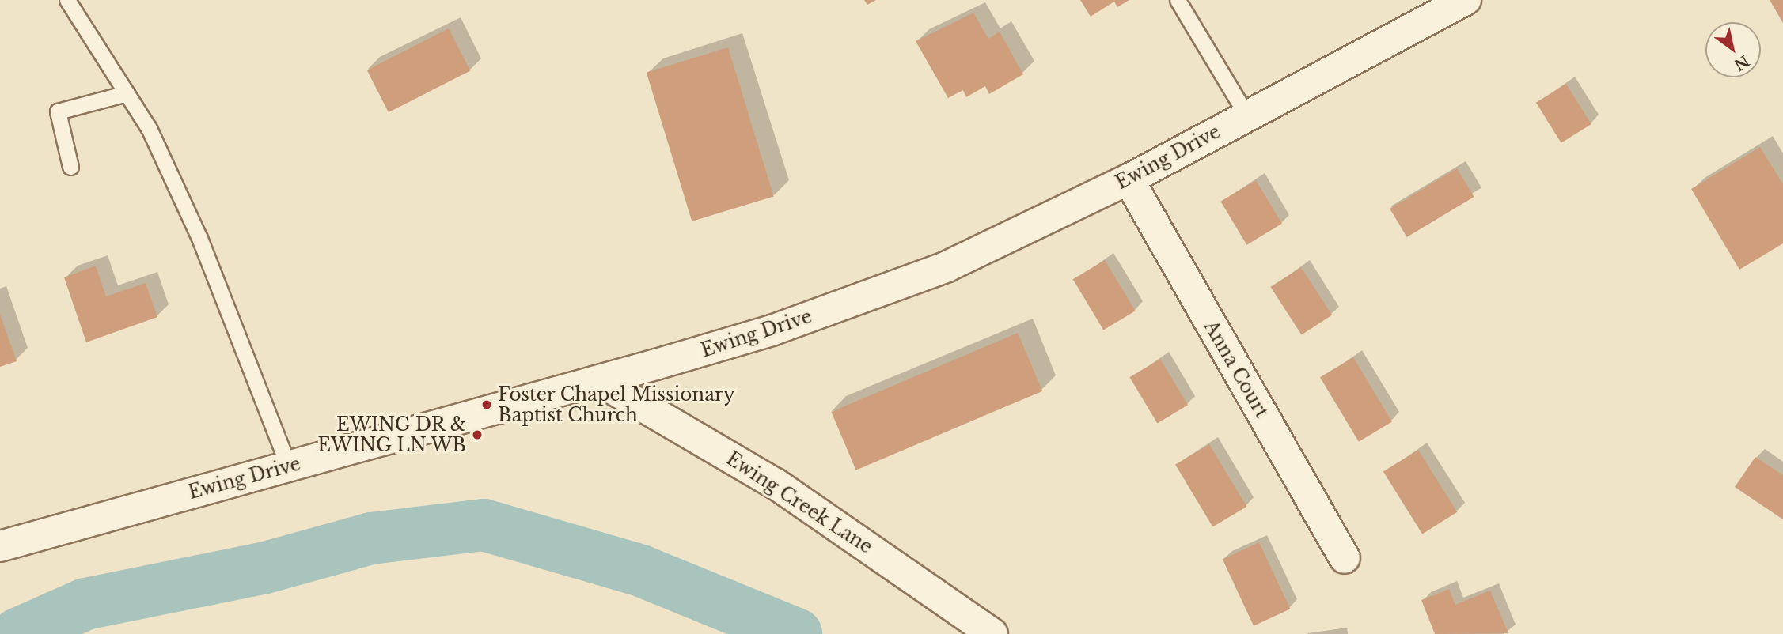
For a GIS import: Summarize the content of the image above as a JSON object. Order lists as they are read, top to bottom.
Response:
{
  "streets": {
    "main road": ["Ewing Drive", "Anna Court", "Ewing Creek Lane"]
  },
  "crossings": [
    ["Ewing Drive", "Anna Court"],
    ["Ewing Drive", "Ewing Creek Lane"]
  ],
  "places": ["Foster Chapel Missionary Baptist Church", "EWING DR & EWING LN WB"],
  "north": "bottom right"
}
